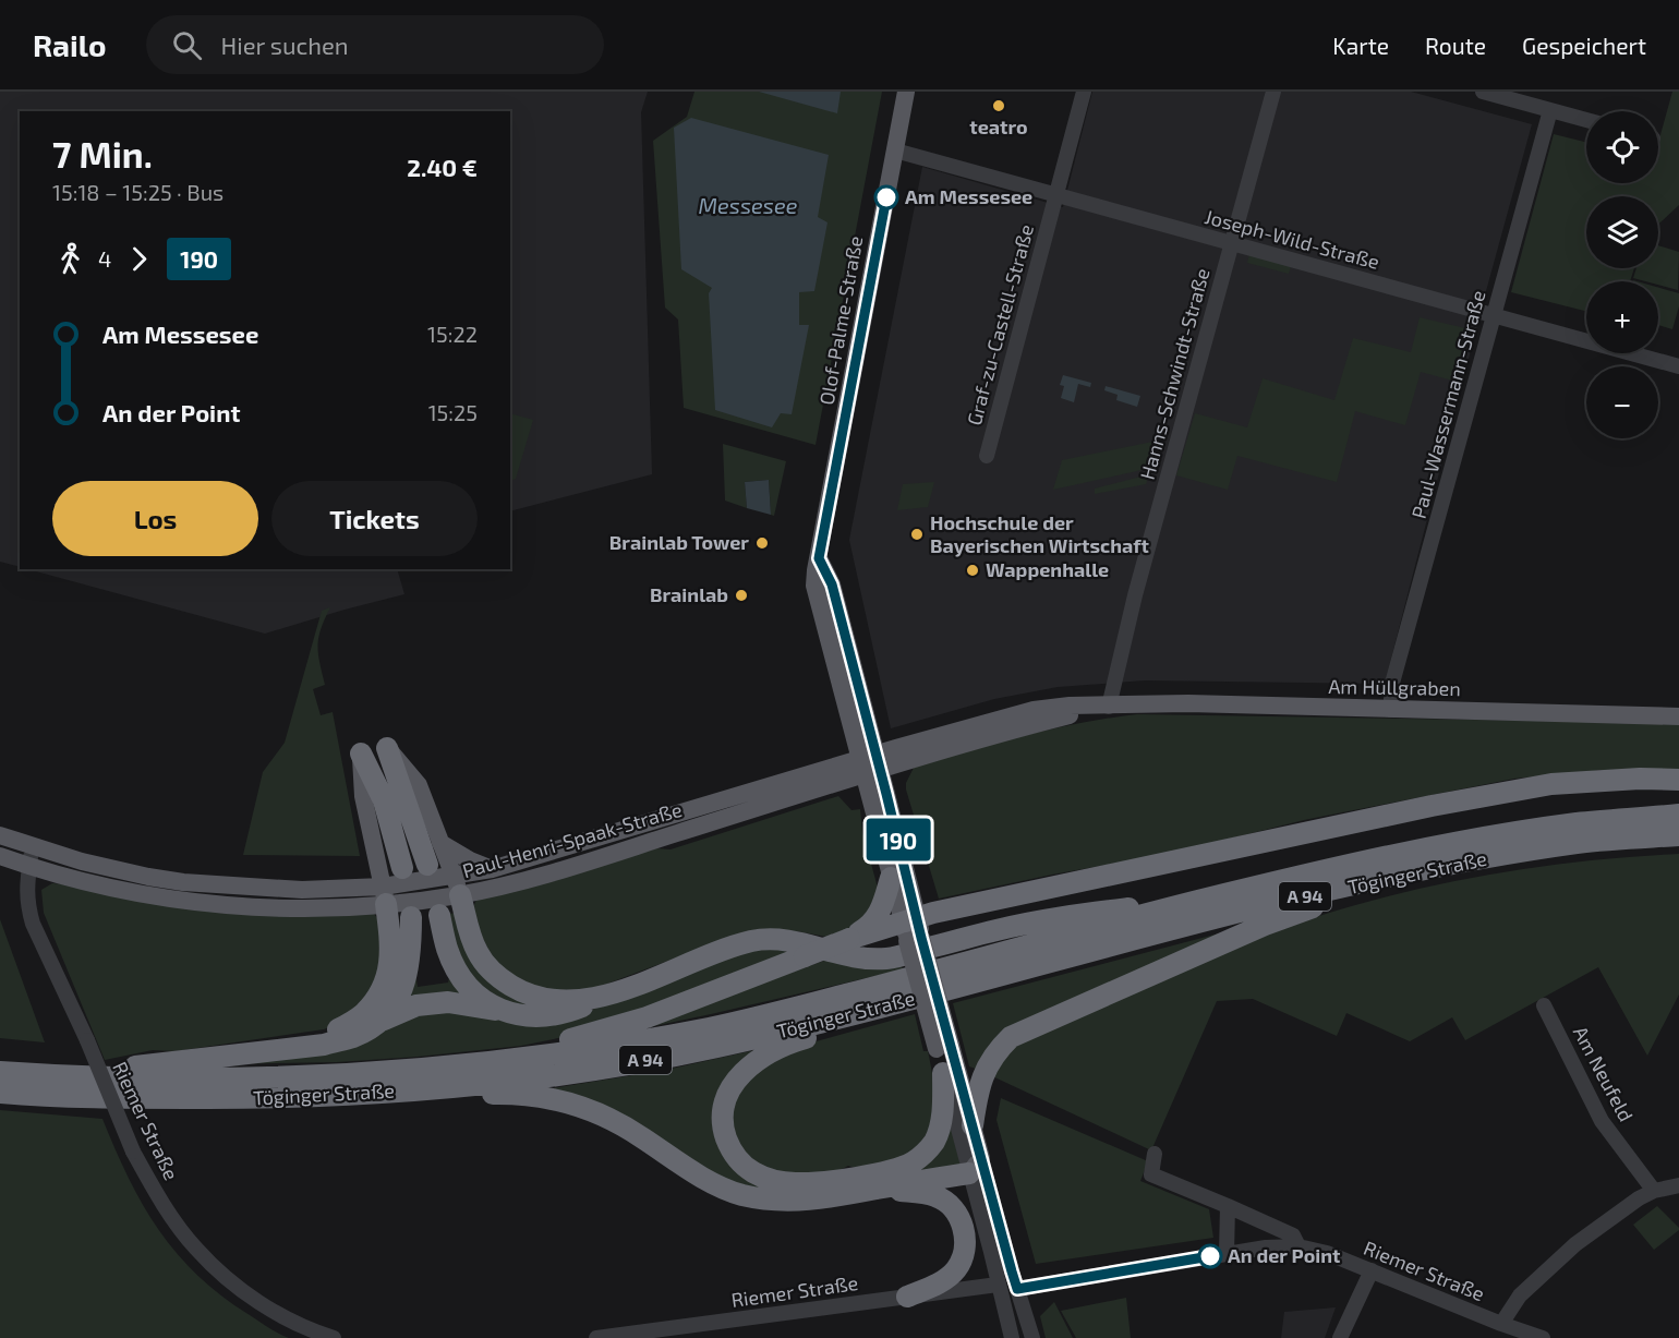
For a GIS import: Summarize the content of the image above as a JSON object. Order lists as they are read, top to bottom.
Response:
{
  "streets": {
    "highway": ["Töginger Straße", "A 94"],
    "main road": ["Olof-Palme-Straße", "Am Hüllgraben", "Paul-Henri-Spaak-Straße"],
    "street": [
      "Joseph-Wild-Straße",
      "Graf-zu-Castell-Straße",
      "Hanns-Schwindt-Straße",
      "Paul-Wassermann-Straße",
      "Am Neufeld",
      "Riemer Straße"
    ]
  },
  "crossings": [
    ["Joseph-Wild-Straße", "Olof-Palme-Straße"],
    ["Joseph-Wild-Straße", "Graf-zu-Castell-Straße"],
    ["Joseph-Wild-Straße", "Hanns-Schwindt-Straße"],
    ["Joseph-Wild-Straße", "Paul-Wassermann-Straße"],
    ["Olof-Palme-Straße", "Am Hüllgraben"],
    ["Olof-Palme-Straße", "Paul-Henri-Spaak-Straße"],
    ["Hanns-Schwindt-Straße", "Am Hüllgraben"],
    ["Paul-Wassermann-Straße", "Am Hüllgraben"],
    ["Am Hüllgraben", "Paul-Henri-Spaak-Straße"],
    ["Paul-Henri-Spaak-Straße", "Riemer Straße"]
  ],
  "water": ["Messesee"],
  "places": [
    "teatro",
    "Am Messesee",
    "Hochschule der Bayerischen Wirtschaft",
    "Brainlab Tower",
    "Wappenhalle",
    "Brainlab",
    "An der Point"
  ],
  "lines": ["bus line 190"],
  "page": {
    "header": "Railo",
    "search": "Hier suchen",
    "nav": ["Karte", "Route", "Gespeichert"],
    "on_map": "190",
    "map_buttons": ["+", "−"],
    "heading": ["7 Min.", "15:18 – 15:25 · Bus", "2.40 €"],
    "legs": ["4", "190"],
    "list": [
      {
        "name": "Am Messesee",
        "value": "15:22"
      },
      {
        "name": "An der Point",
        "value": "15:25"
      }
    ],
    "buttons": ["Los", "Tickets"]
  }
}
